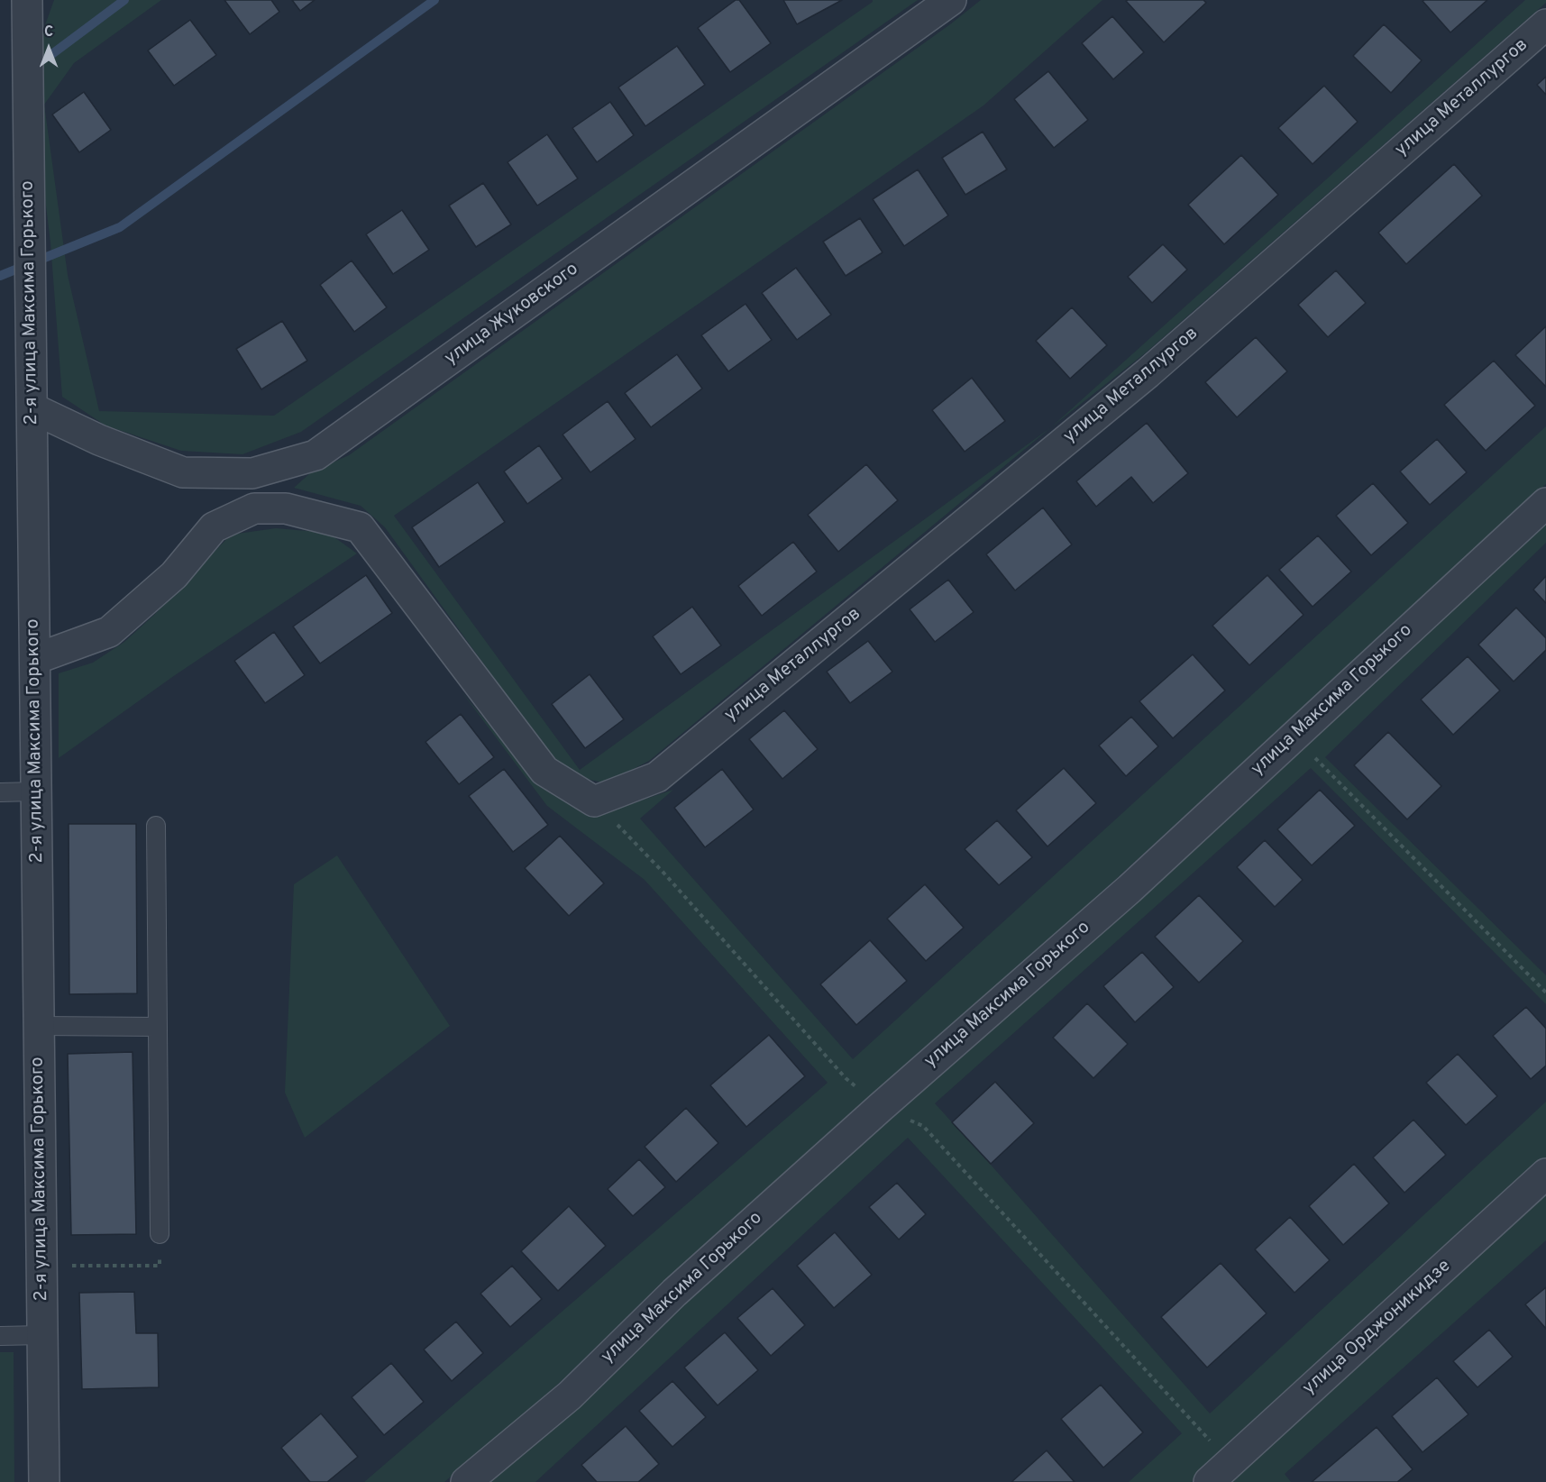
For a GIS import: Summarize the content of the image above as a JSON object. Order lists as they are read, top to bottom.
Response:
{
  "streets": {
    "street": [
      "улица Металлургов",
      "2-я улица Максима Горького",
      "улица Жуковского",
      "улица Максима Горького",
      "улица Орджоникидзе"
    ]
  },
  "crossings": [
    ["2-я улица Максима Горького", "улица Жуковского"]
  ],
  "north": "top"
}
